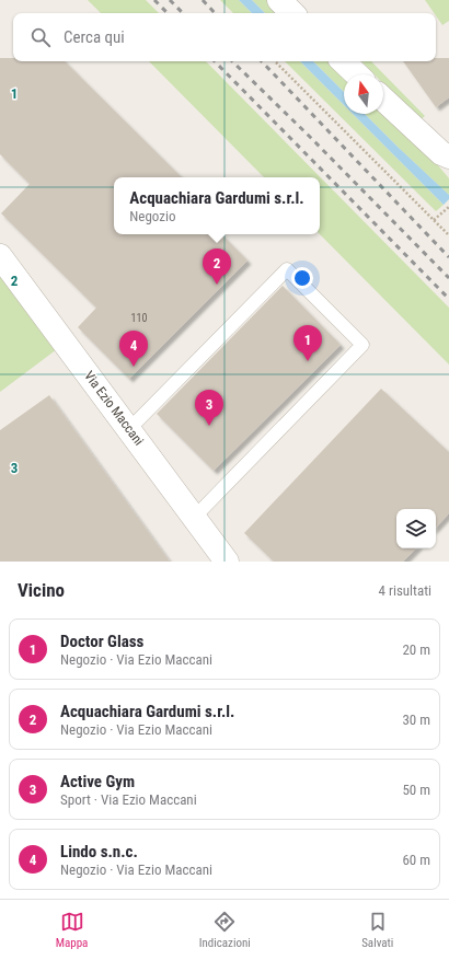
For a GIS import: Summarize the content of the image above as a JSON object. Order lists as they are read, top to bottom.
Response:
{
  "streets": {
    "street": ["Via Ezio Maccani"]
  },
  "house_numbers": ["110"],
  "north": "top",
  "page": {
    "search": "Cerca qui",
    "popup": ["Acquachiara Gardumi s.r.l.", "Negozio"],
    "pins": [
      "2",
      "1",
      "4",
      "3"
    ],
    "heading": ["Vicino", "4 risultati"],
    "list": [
      {
        "mark": "1",
        "name": "Doctor Glass",
        "note": "Negozio · Via Ezio Maccani",
        "value": "20 m"
      },
      {
        "mark": "2",
        "name": "Acquachiara Gardumi s.r.l.",
        "note": "Negozio · Via Ezio Maccani",
        "value": "30 m"
      },
      {
        "mark": "3",
        "name": "Active Gym",
        "note": "Sport · Via Ezio Maccani",
        "value": "50 m"
      },
      {
        "mark": "4",
        "name": "Lindo s.n.c.",
        "note": "Negozio · Via Ezio Maccani",
        "value": "60 m"
      }
    ],
    "nav": ["Mappa", "Indicazioni", "Salvati"]
  },
  "grid": {
    "rows": ["1", "2", "3"]
  }
}
